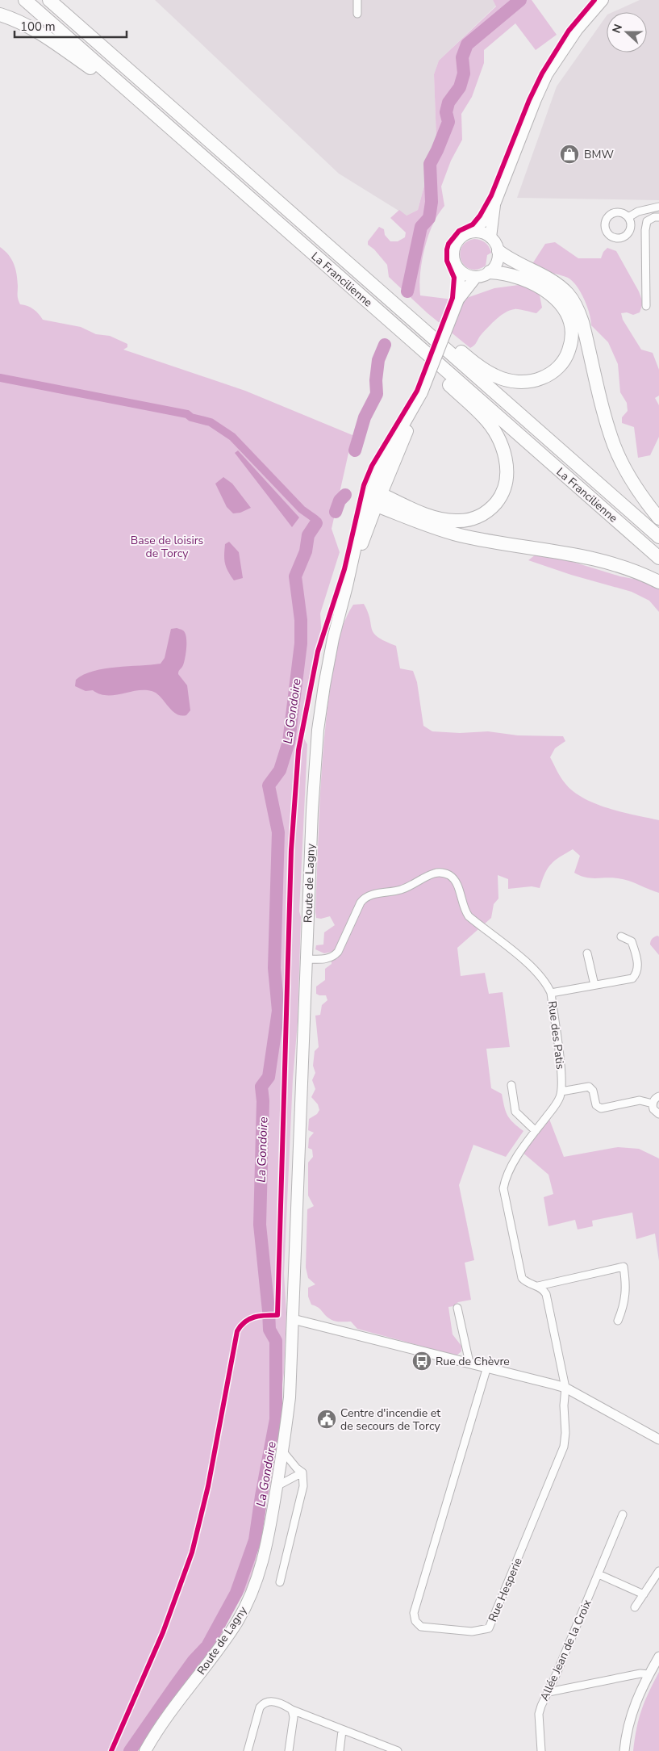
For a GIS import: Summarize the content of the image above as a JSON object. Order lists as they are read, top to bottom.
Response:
{
  "streets": {
    "highway": ["La Francilienne"],
    "main road": ["Route de Lagny"],
    "street": ["Rue des Patis", "Rue Hesperie", "Allée Jean de la Croix"]
  },
  "crossings": [
    ["Route de Lagny", "Rue des Patis"],
    ["Rue des Patis", "Rue Hesperie"]
  ],
  "water": ["La Gondoire"],
  "parks": ["Base de loisirs de Torcy"],
  "places": {
    "shop": ["BMW"],
    "bus stop": ["Rue de Chèvre"],
    "public building": ["Centre d'incendie et de secours de Torcy"]
  },
  "scale_bar": "100 m",
  "north": "left"
}
